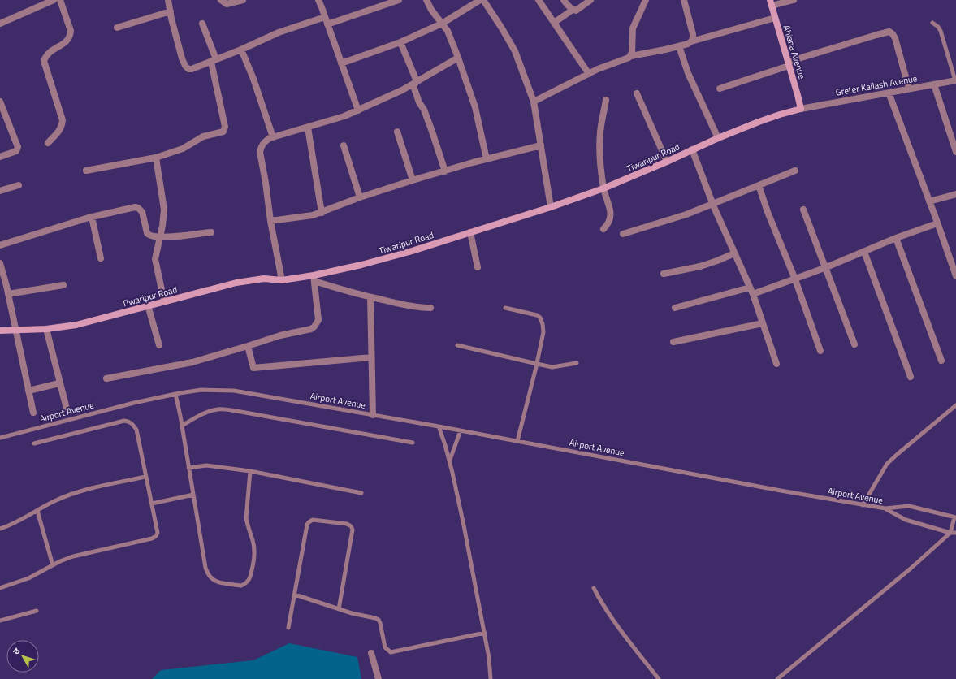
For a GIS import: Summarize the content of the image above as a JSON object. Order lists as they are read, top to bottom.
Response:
{
  "streets": {
    "street": ["Ahiana Avenue", "Greter Kailash Avenue", "Tiwaripur Road"],
    "lane": ["Airport Avenue"]
  },
  "crossings": [
    ["Ahiana Avenue", "Greter Kailash Avenue"],
    ["Ahiana Avenue", "Tiwaripur Road"],
    ["Greter Kailash Avenue", "Tiwaripur Road"]
  ],
  "north": "top left"
}
